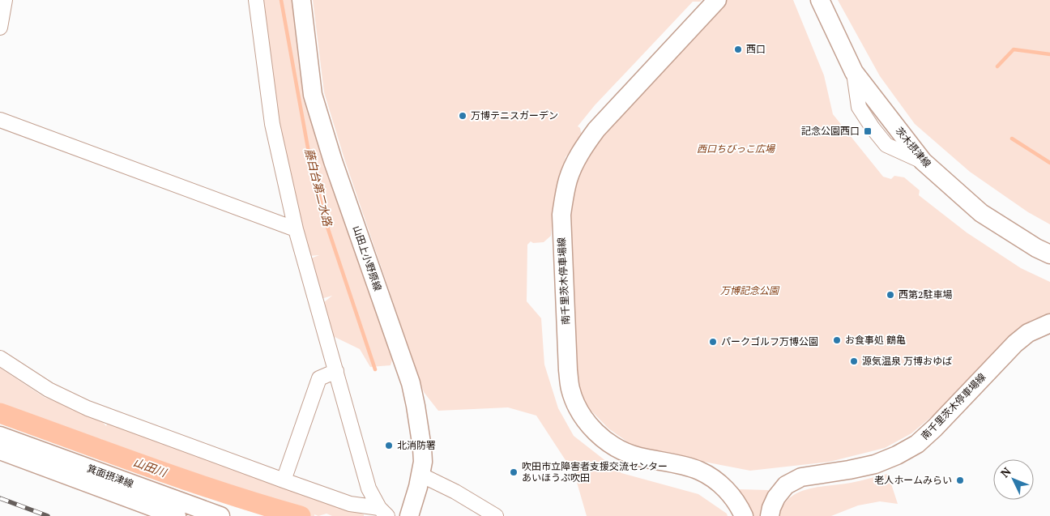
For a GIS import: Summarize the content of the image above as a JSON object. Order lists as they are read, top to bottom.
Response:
{
  "streets": {
    "main road": [
      "茨木摂津線",
      "山田上小野原線",
      "南千里茨木停車場線",
      "箕面摂津線"
    ]
  },
  "water": ["藤白台第二水路", "山田川"],
  "parks": ["西口ちびっこ広場", "万博記念公園"],
  "places": {
    "other": [
      "西口",
      "万博テニスガーデン",
      "西第2駐車場",
      "お食事処 鶴亀",
      "パークゴルフ万博公園",
      "源気温泉 万博おゆば",
      "北消防署",
      "吹田市立障害者支援交流センター あいほうぷ吹田",
      "老人ホームみらい"
    ],
    "transit": ["記念公園西口"]
  },
  "north": "top left"
}
